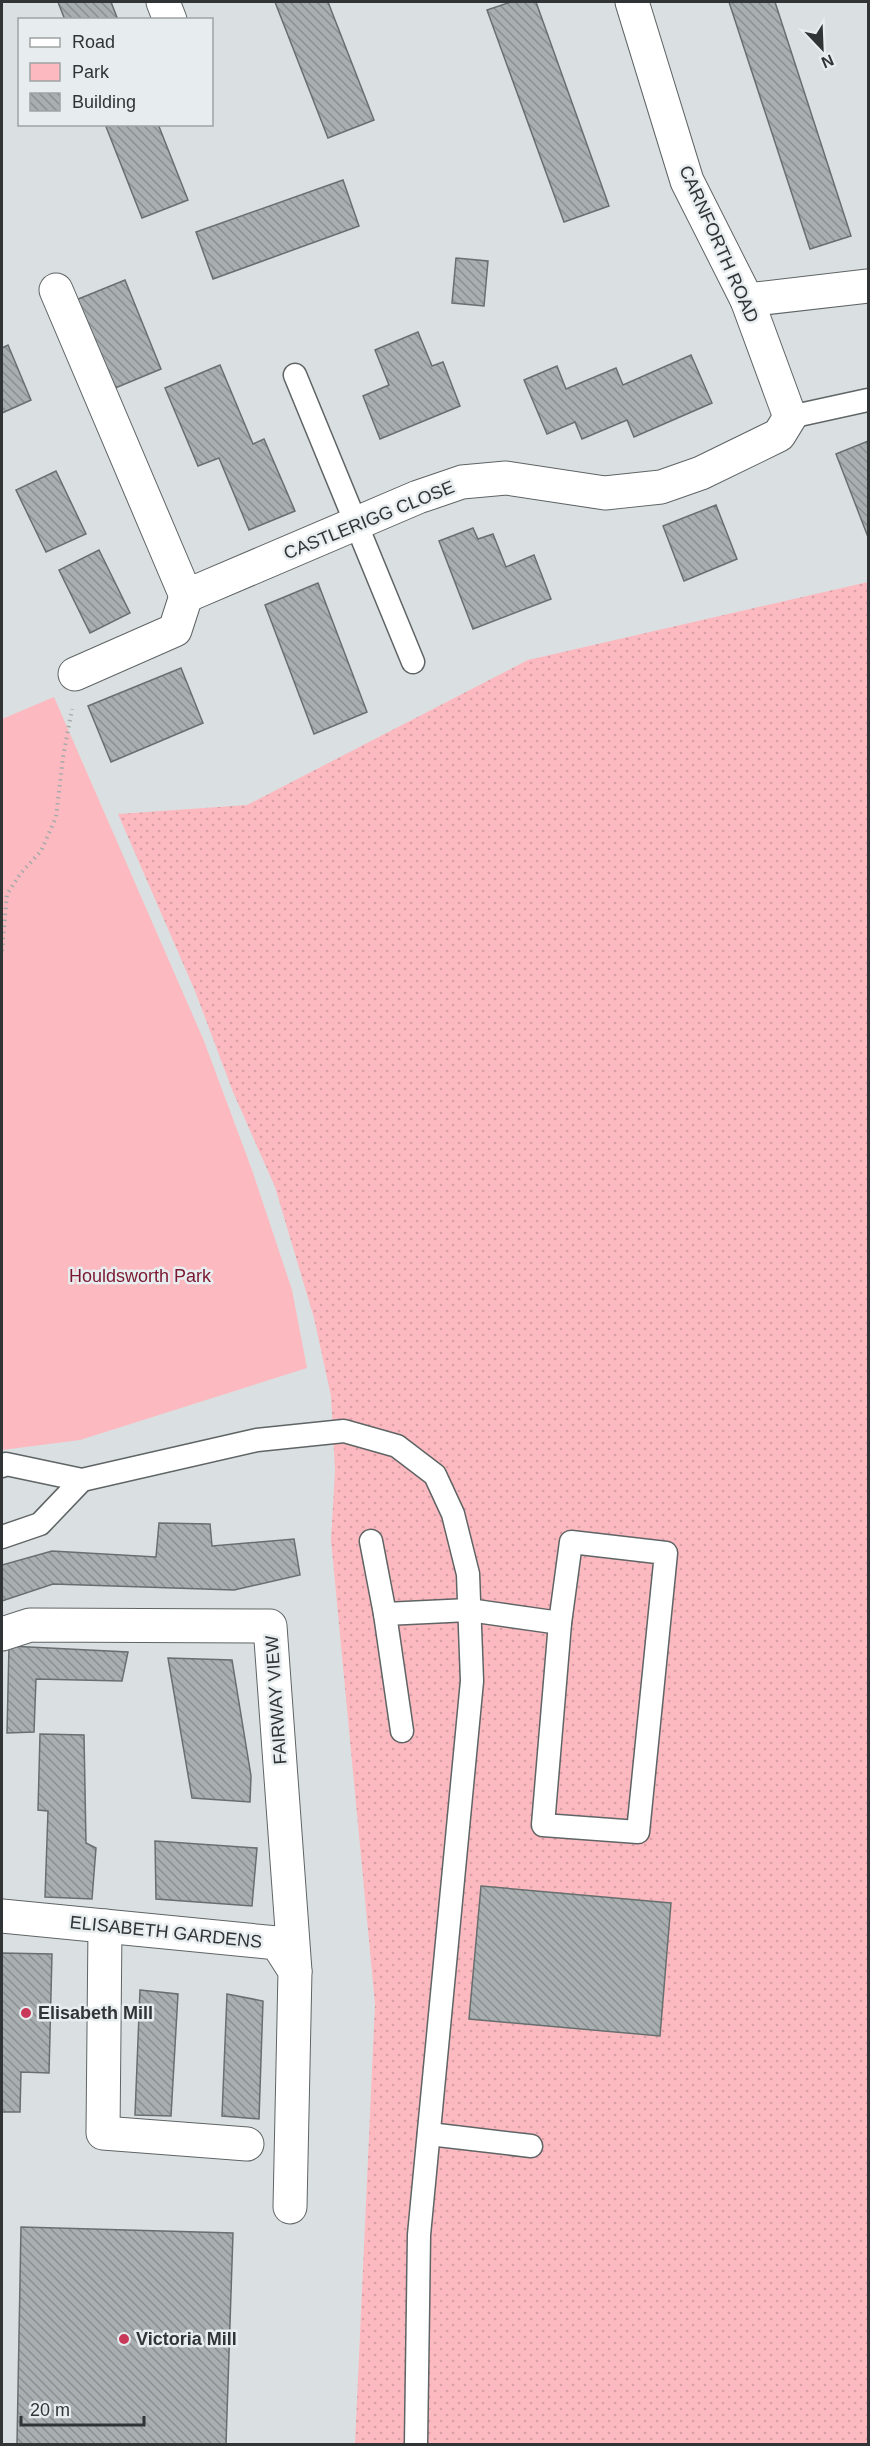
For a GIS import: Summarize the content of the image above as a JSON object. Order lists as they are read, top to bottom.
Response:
{
  "streets": {
    "street": [
      "CARNFORTH ROAD",
      "CASTLERIGG CLOSE",
      "FAIRWAY VIEW",
      "ELISABETH GARDENS"
    ]
  },
  "crossings": [
    ["CARNFORTH ROAD", "CASTLERIGG CLOSE"],
    ["FAIRWAY VIEW", "ELISABETH GARDENS"]
  ],
  "parks": ["Houldsworth Park"],
  "places": ["Elisabeth Mill", "Victoria Mill"],
  "legend": ["Road", "Park", "Building"],
  "scale_bar": "20 m",
  "north": "bottom right"
}
